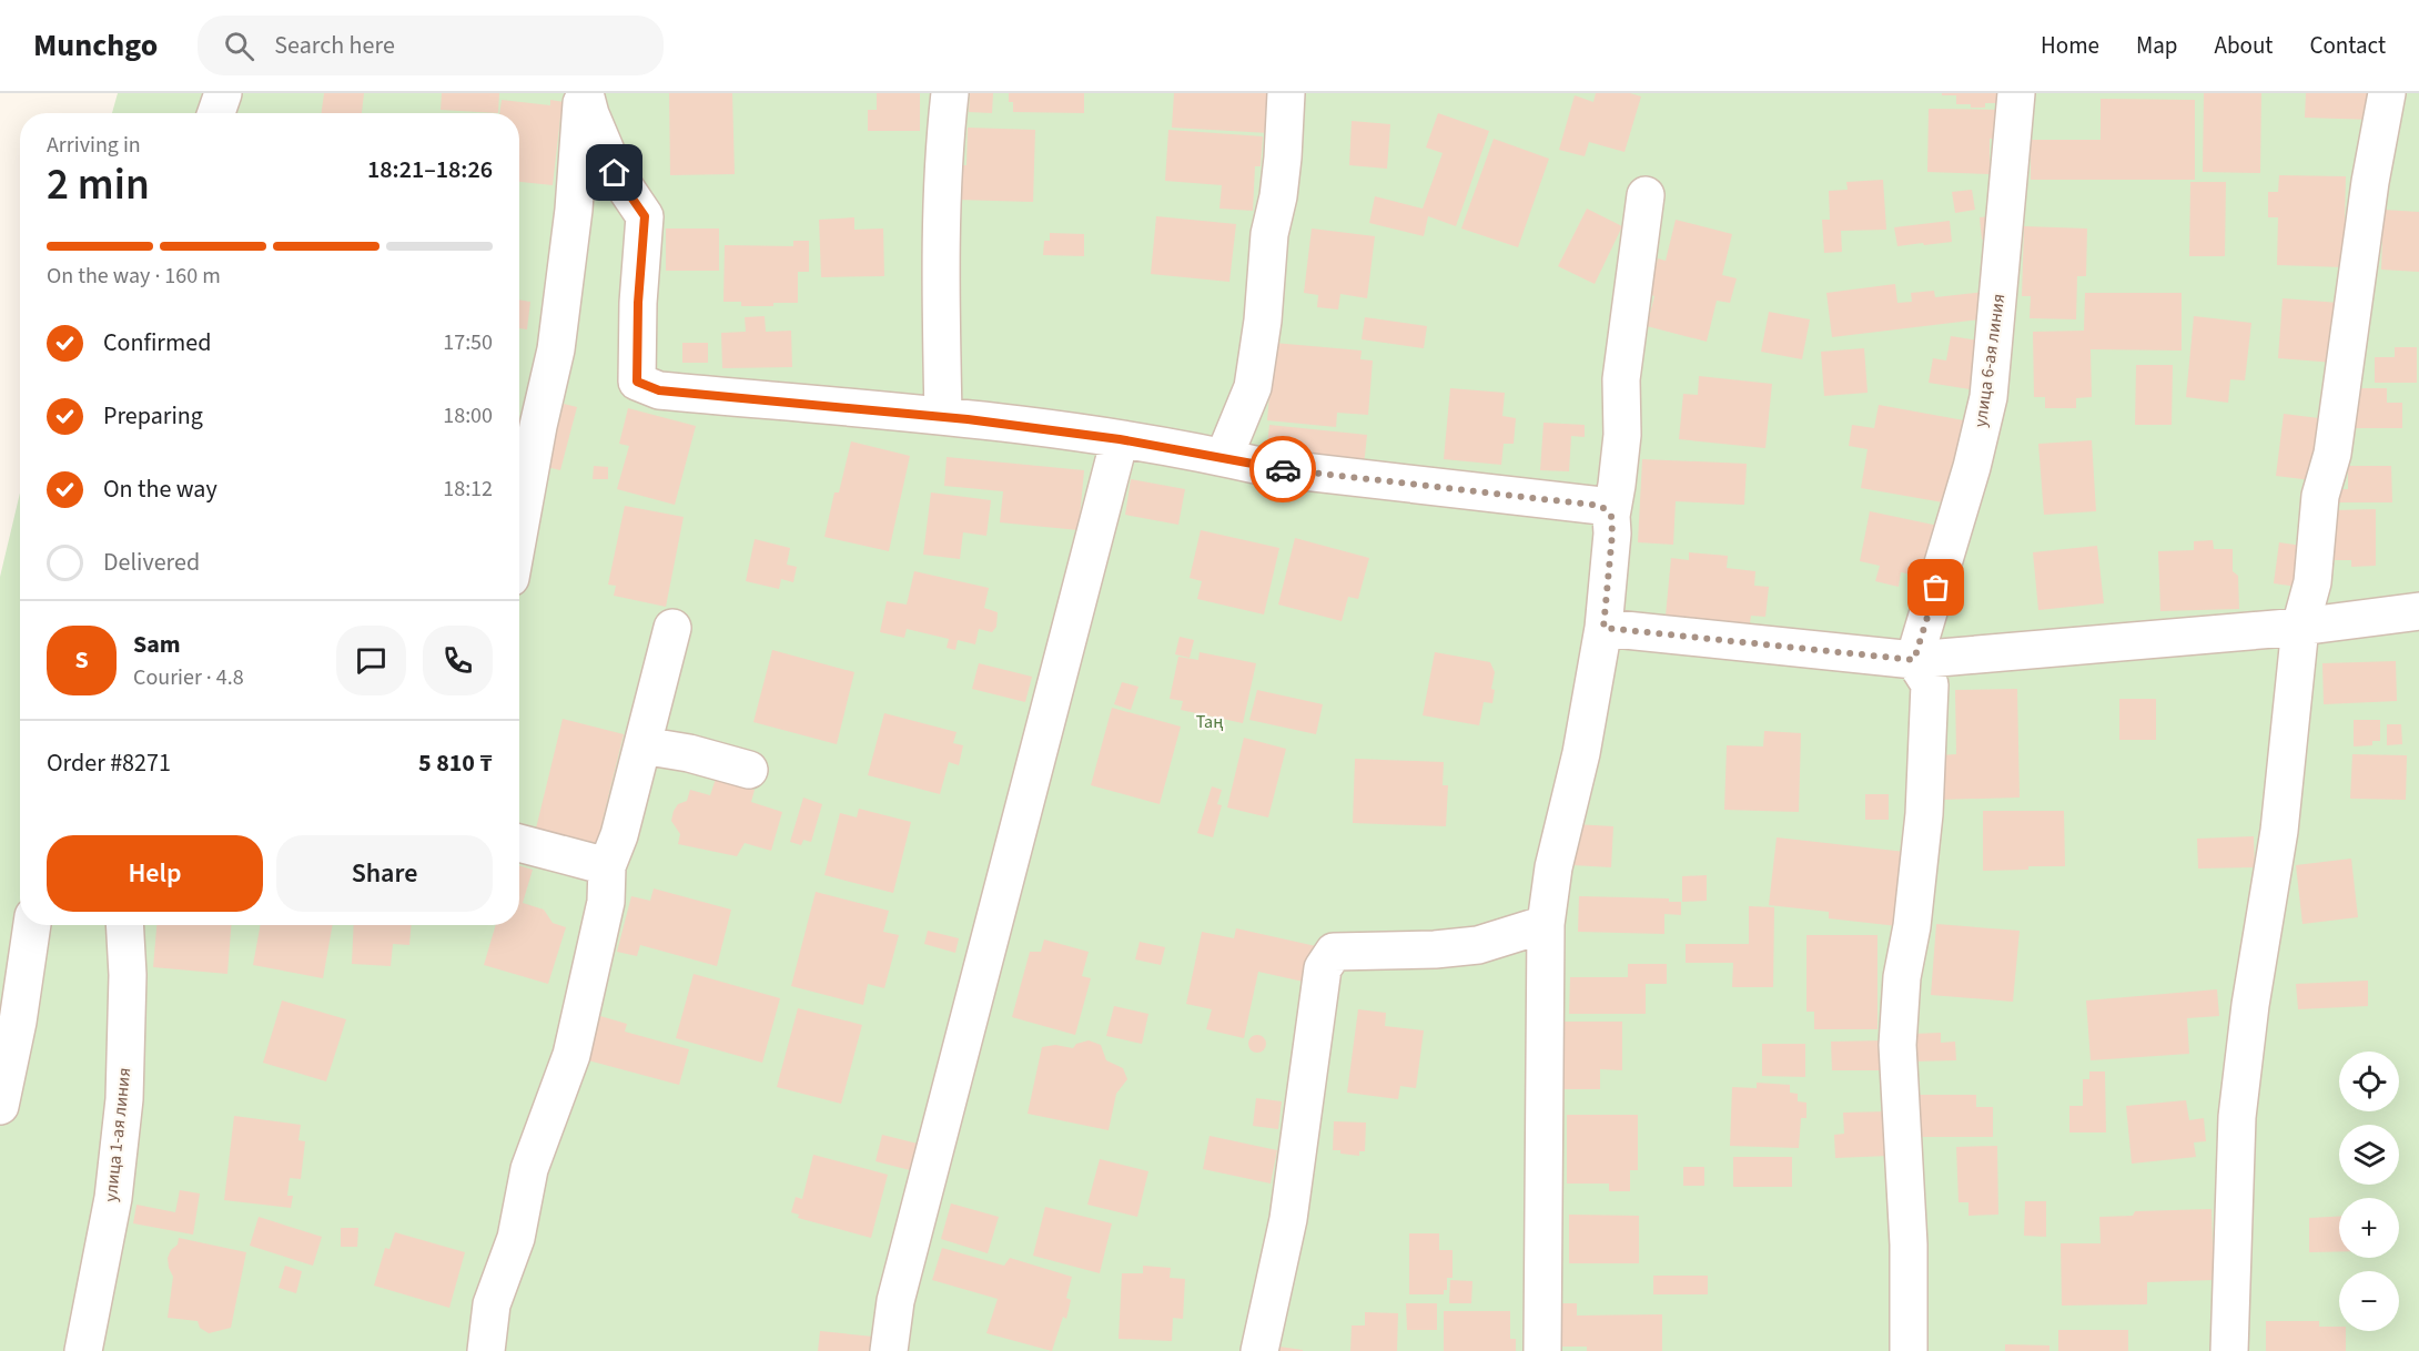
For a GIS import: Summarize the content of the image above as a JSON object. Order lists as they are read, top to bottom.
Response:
{
  "streets": {
    "street": ["улица 6-ая линия", "улица 1-ая линия"]
  },
  "parks": ["Таң"],
  "page": {
    "header": "Munchgo",
    "search": "Search here",
    "nav": [
      "Home",
      "Map",
      "About",
      "Contact"
    ],
    "heading": ["2 min", "Arriving in", "18:21–18:26"],
    "panel": [
      "Sam",
      "Courier · 4.8",
      "Order #8271",
      "5 810 ₸"
    ],
    "bar": "On the way · 160 m",
    "list": [
      ["Confirmed", "17:50"],
      ["Preparing", "18:00"],
      ["On the way", "18:12"],
      "Delivered"
    ],
    "round": "S",
    "buttons": ["Help", "Share"],
    "map_buttons": ["+", "−"]
  }
}
